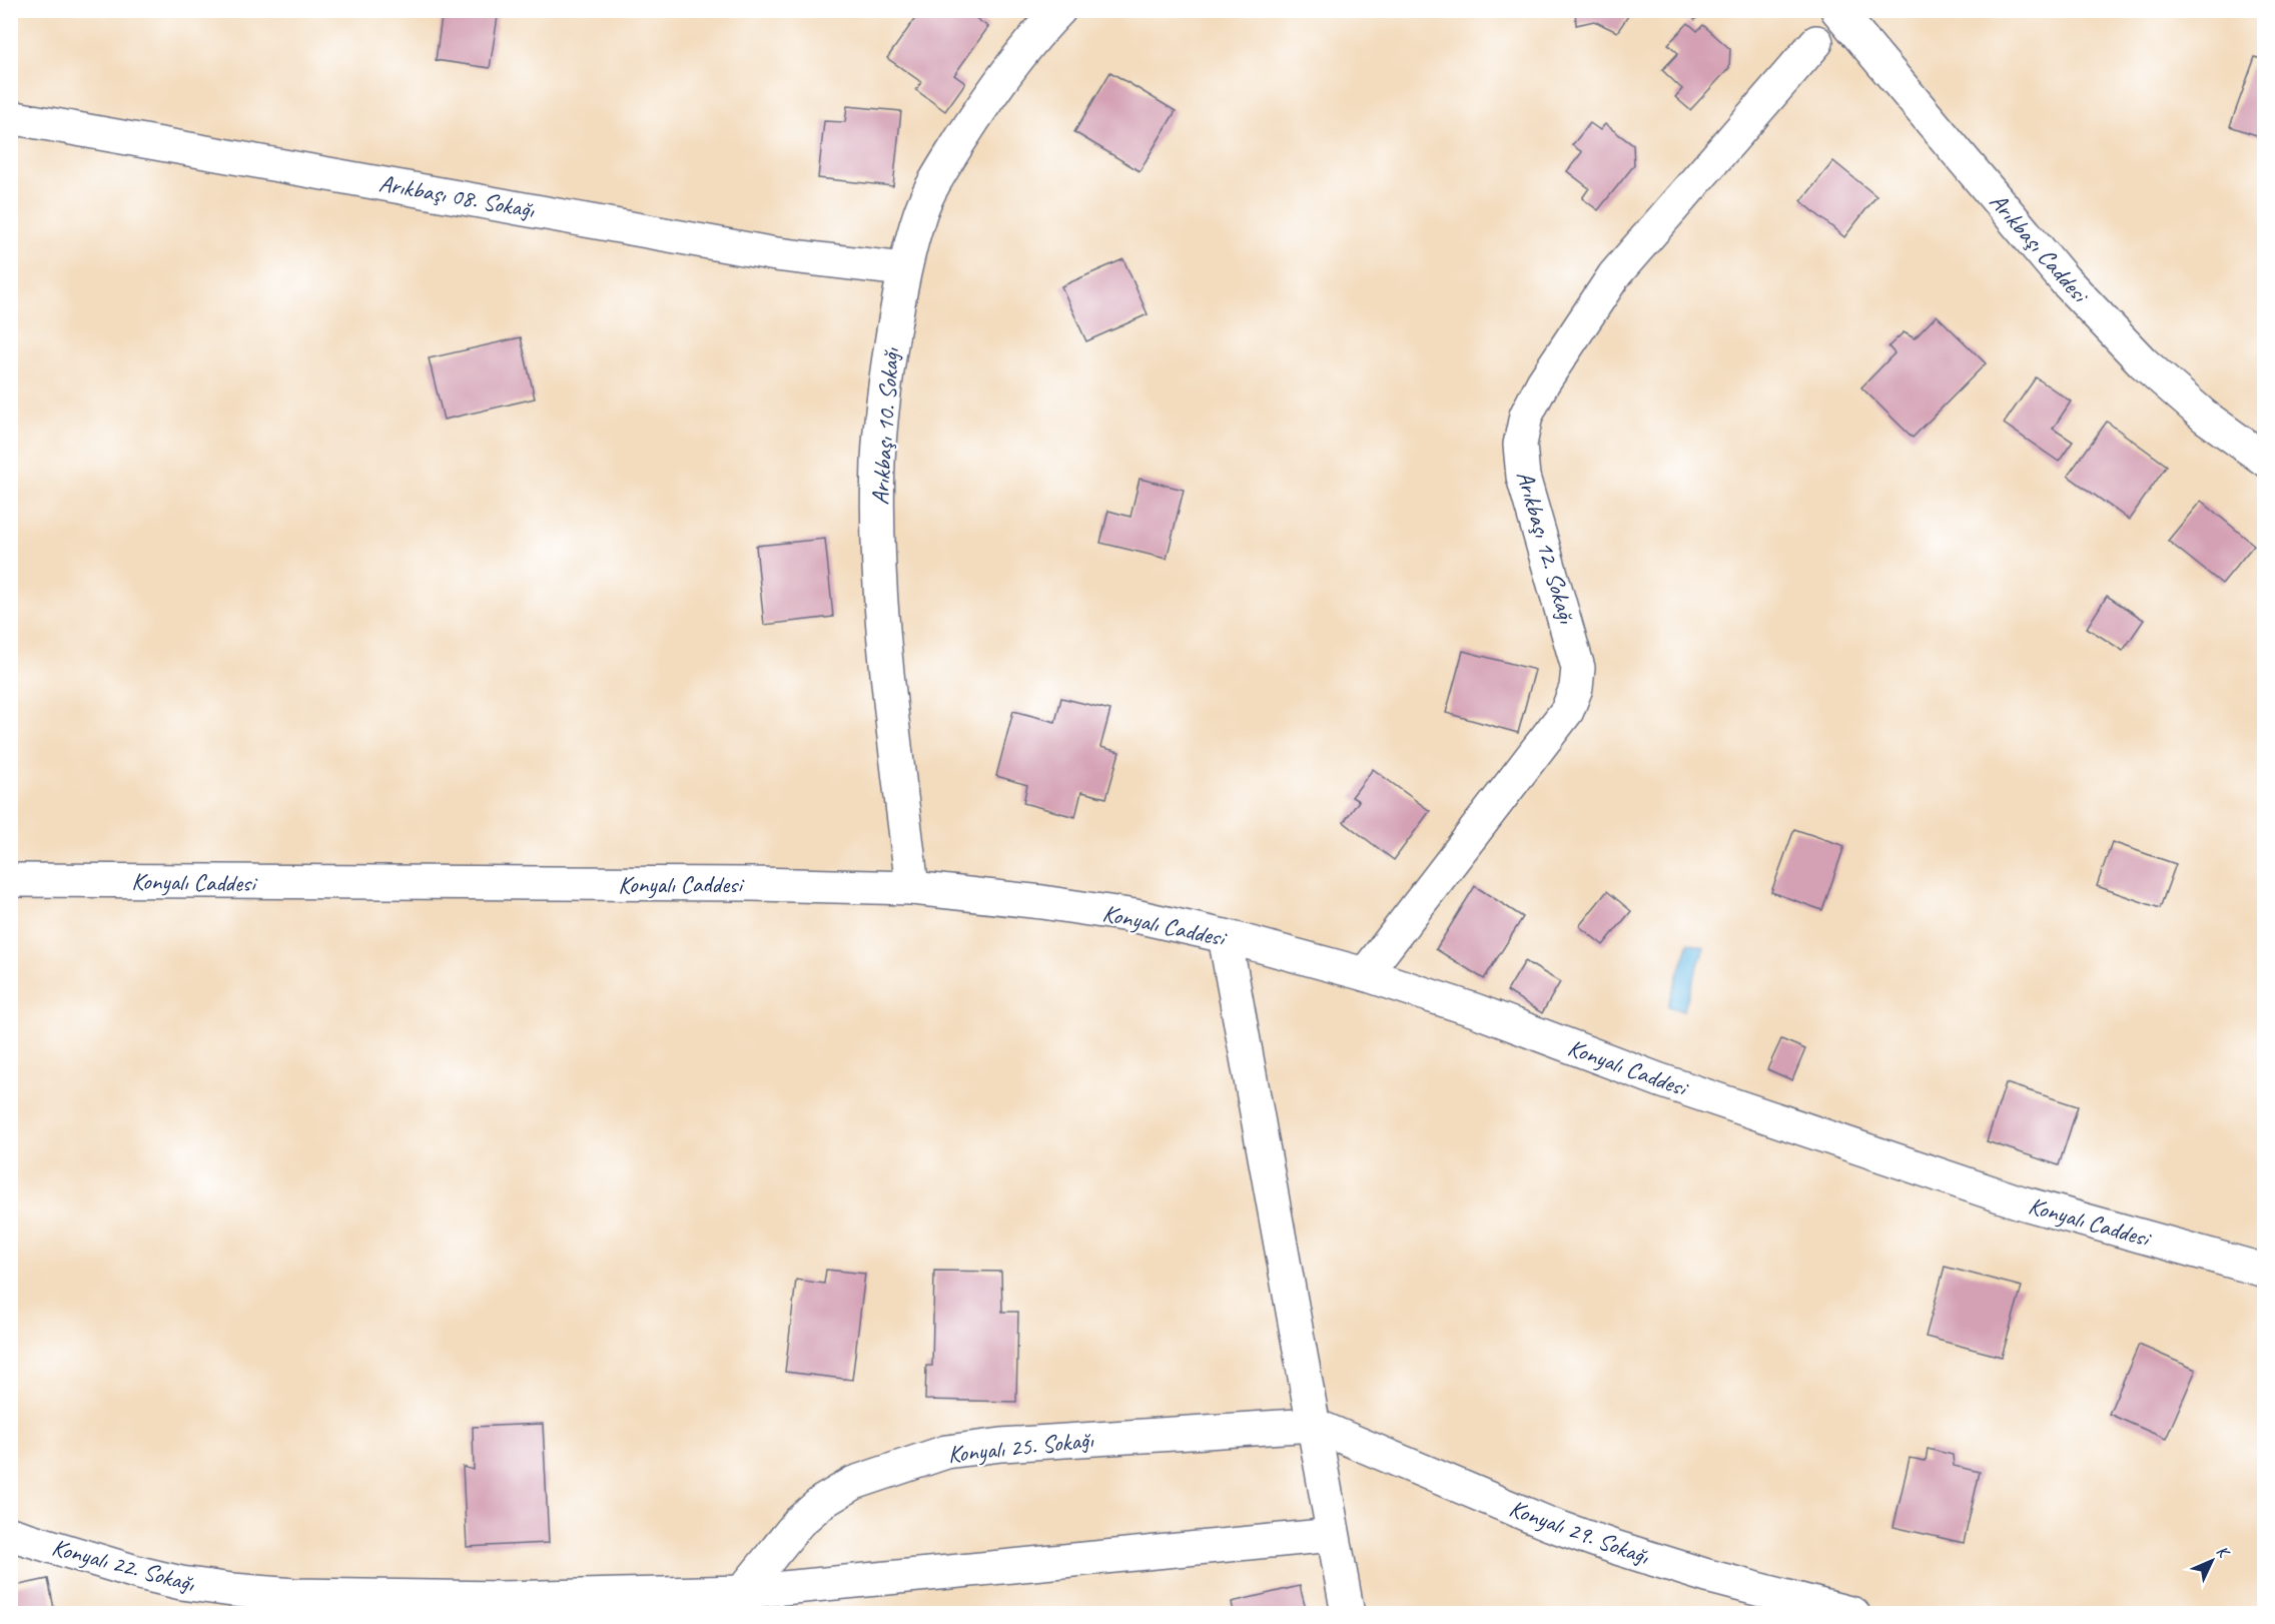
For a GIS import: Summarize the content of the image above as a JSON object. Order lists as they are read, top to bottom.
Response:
{
  "streets": {
    "street": [
      "Arıkbaşı 08. Sokağı",
      "Arıkbaşı Caddesi",
      "Arıkbaşı 10. Sokağı",
      "Arıkbaşı 12. Sokağı",
      "Konyalı Caddesi",
      "Konyalı 25. Sokağı",
      "Konyalı 29. Sokağı",
      "Konyalı 22. Sokağı"
    ]
  },
  "crossings": [
    ["Arıkbaşı 08. Sokağı", "Arıkbaşı 10. Sokağı"],
    ["Arıkbaşı 10. Sokağı", "Konyalı Caddesi"],
    ["Arıkbaşı 12. Sokağı", "Konyalı Caddesi"],
    ["Konyalı 25. Sokağı", "Konyalı 29. Sokağı"],
    ["Konyalı 25. Sokağı", "Konyalı 22. Sokağı"]
  ],
  "north": "top right"
}
